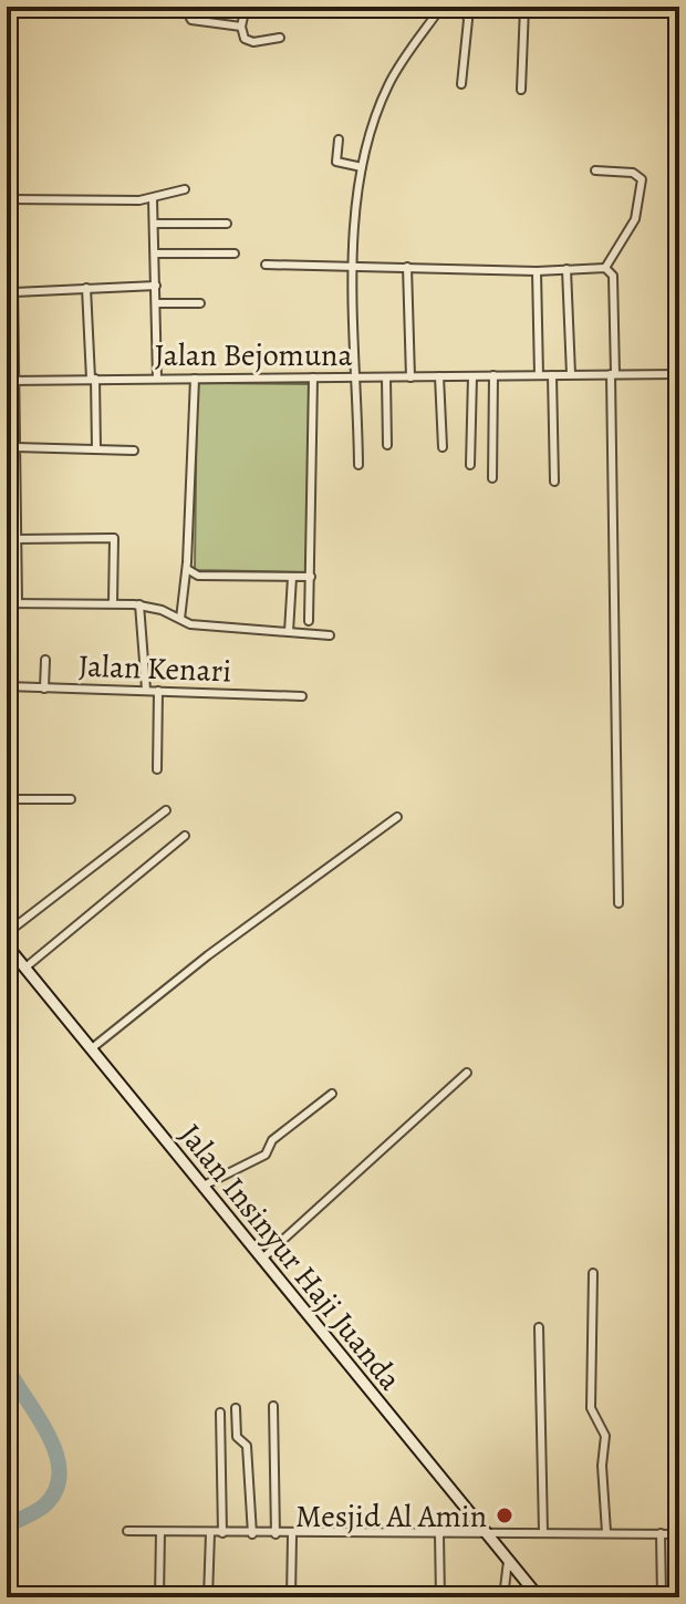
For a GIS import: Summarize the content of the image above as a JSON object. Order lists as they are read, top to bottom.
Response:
{
  "streets": {
    "street": ["Jalan Bejomuna", "Jalan Kenari", "Jalan Insinyur Haji Juanda"]
  },
  "places": ["Mesjid Al Amin"]
}
